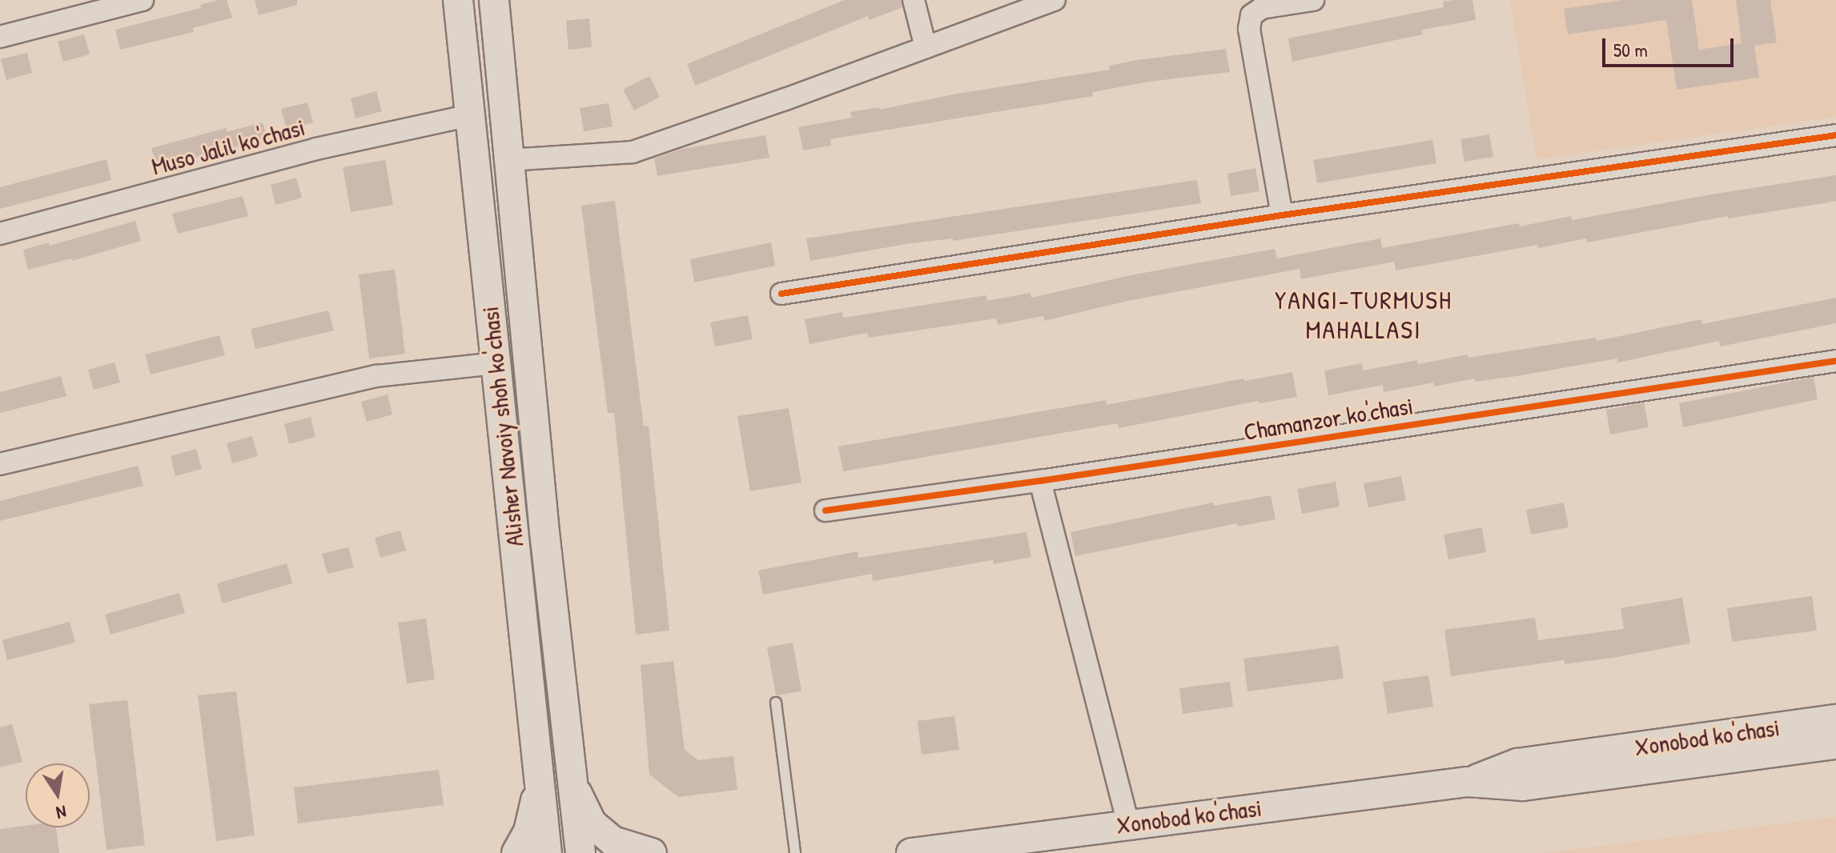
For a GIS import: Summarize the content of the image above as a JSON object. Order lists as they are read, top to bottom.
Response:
{
  "streets": {
    "main road": ["Alisher Navoiy shoh ko'chasi", "Xonobod ko'chasi"],
    "street": ["Muso Jalil ko'chasi", "Chamanzor ko'chasi"]
  },
  "crossings": [
    ["Muso Jalil ko'chasi", "Alisher Navoiy shoh ko'chasi"]
  ],
  "districts": ["YANGI-TURMUSH MAHALLASI"],
  "scale_bar": "50 m",
  "north": "bottom"
}
